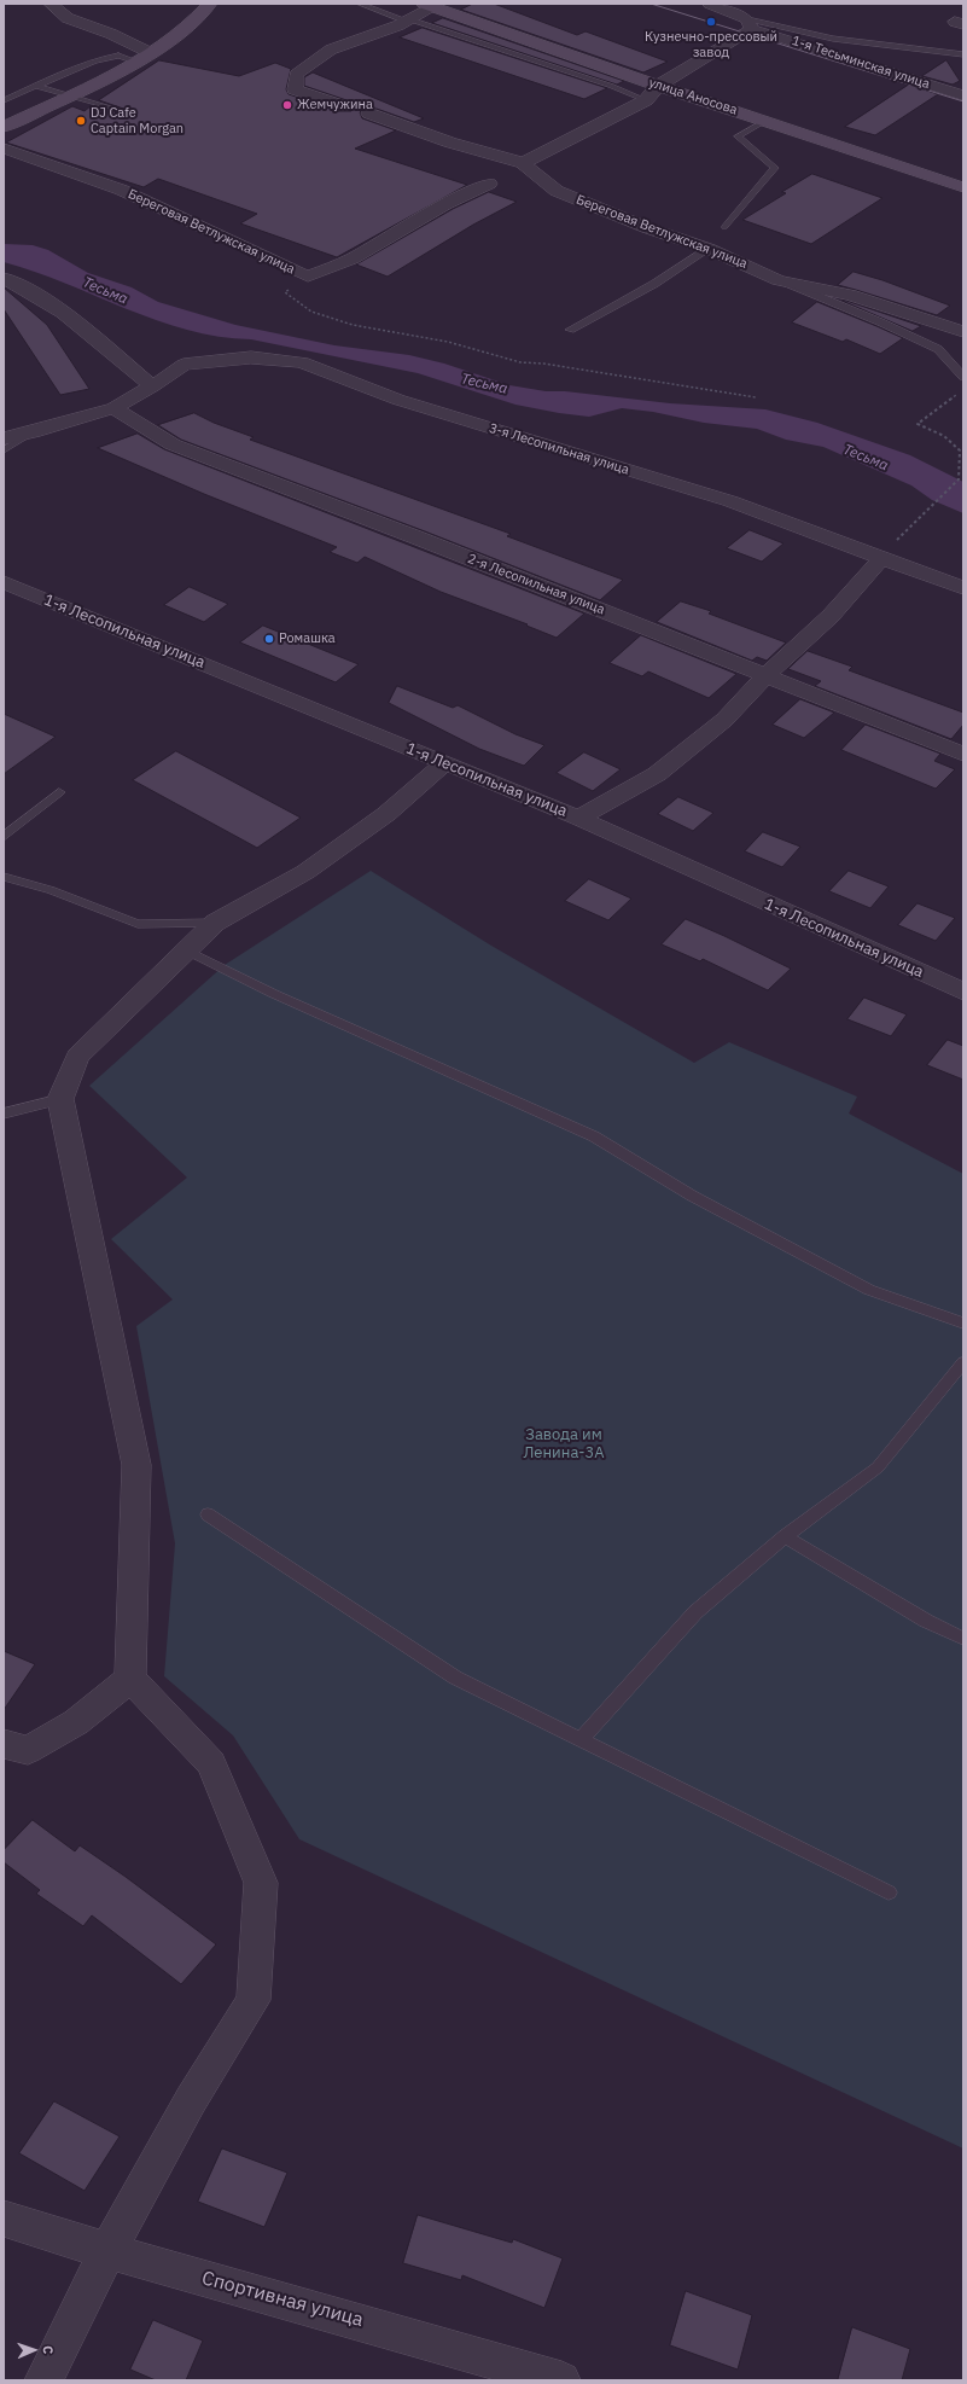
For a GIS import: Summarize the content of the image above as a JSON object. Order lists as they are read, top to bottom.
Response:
{
  "streets": {
    "main road": ["улица Аносова"],
    "street": [
      "1-я Тесьминская улица",
      "Береговая Ветлужская улица",
      "3-я Лесопильная улица",
      "2-я Лесопильная улица",
      "1-я Лесопильная улица",
      "Спортивная улица"
    ]
  },
  "crossings": [
    ["3-я Лесопильная улица", "2-я Лесопильная улица"]
  ],
  "water": ["Тесьма"],
  "parks": ["Завода им Ленина-3А"],
  "places": [
    "Кузнечно-прессовый завод",
    "Жемчужина",
    "DJ Cafe Captain Morgan",
    "Ромашка"
  ],
  "north": "right"
}
